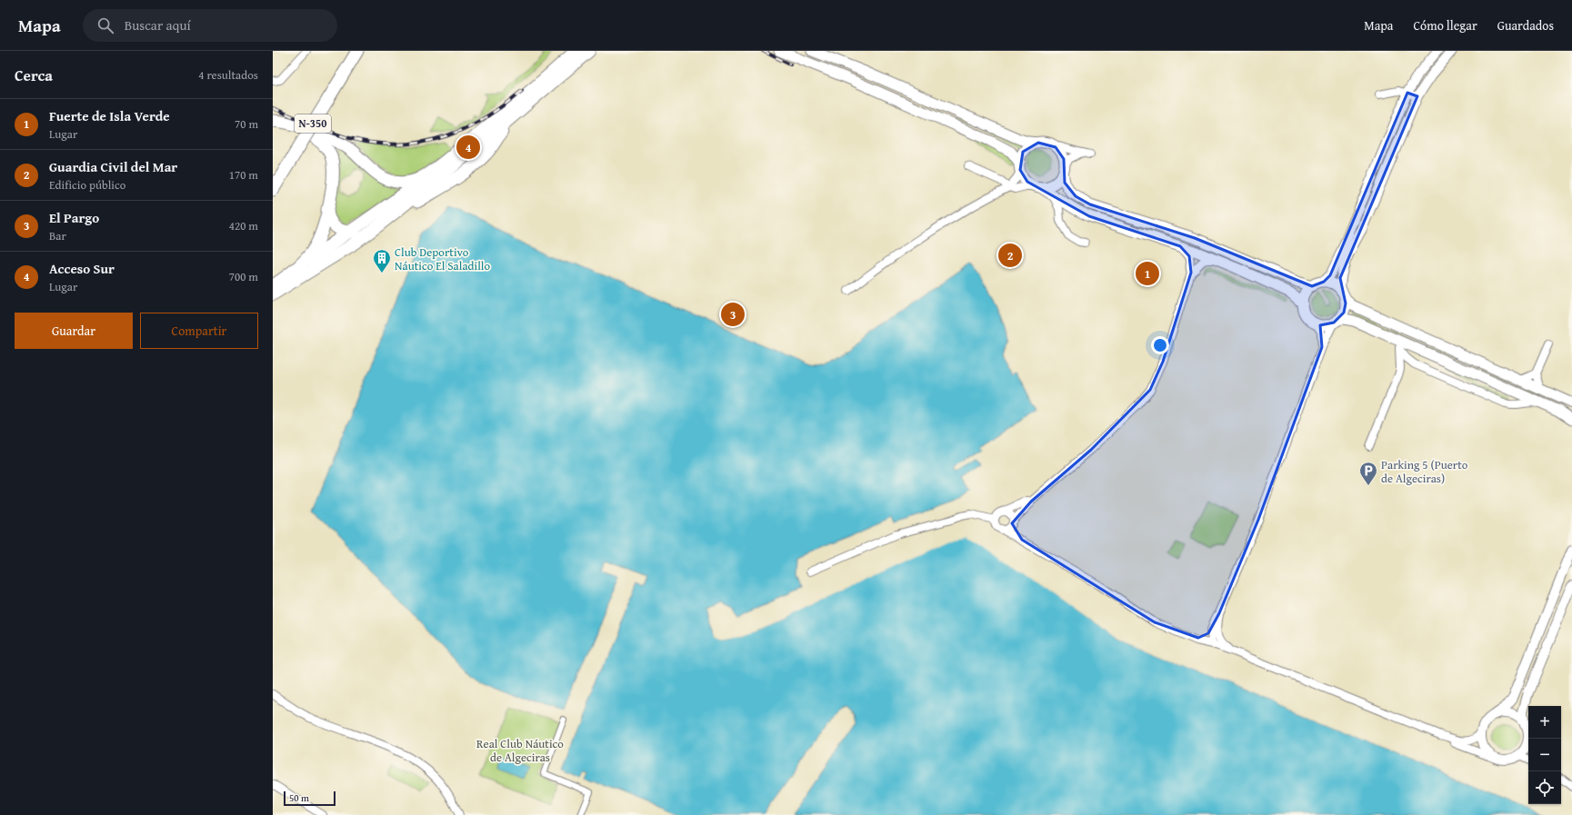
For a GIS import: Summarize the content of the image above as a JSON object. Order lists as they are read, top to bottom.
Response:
{
  "streets": {
    "highway": ["N-350"]
  },
  "parks": ["Real Club Náutico de Algeciras"],
  "places": {
    "building": ["Club Deportivo Náutico El Saladillo"],
    "parking": ["Parking 5 (Puerto de Algeciras)"]
  },
  "scale_bar": "50 m",
  "page": {
    "header": "Mapa",
    "search": "Buscar aquí",
    "nav": ["Mapa", "Cómo llegar", "Guardados"],
    "heading": ["Cerca", "4 resultados"],
    "list": [
      {
        "mark": "1",
        "name": "Fuerte de Isla Verde",
        "note": "Lugar",
        "value": "70 m"
      },
      {
        "mark": "2",
        "name": "Guardia Civil del Mar",
        "note": "Edificio público",
        "value": "170 m"
      },
      {
        "mark": "3",
        "name": "El Pargo",
        "note": "Bar",
        "value": "420 m"
      },
      {
        "mark": "4",
        "name": "Acceso Sur",
        "note": "Lugar",
        "value": "700 m"
      }
    ],
    "pins": [
      "4",
      "2",
      "1",
      "3"
    ],
    "buttons": ["Guardar", "Compartir"],
    "map_buttons": ["+", "−"],
    "scale": "50 m"
  }
}
